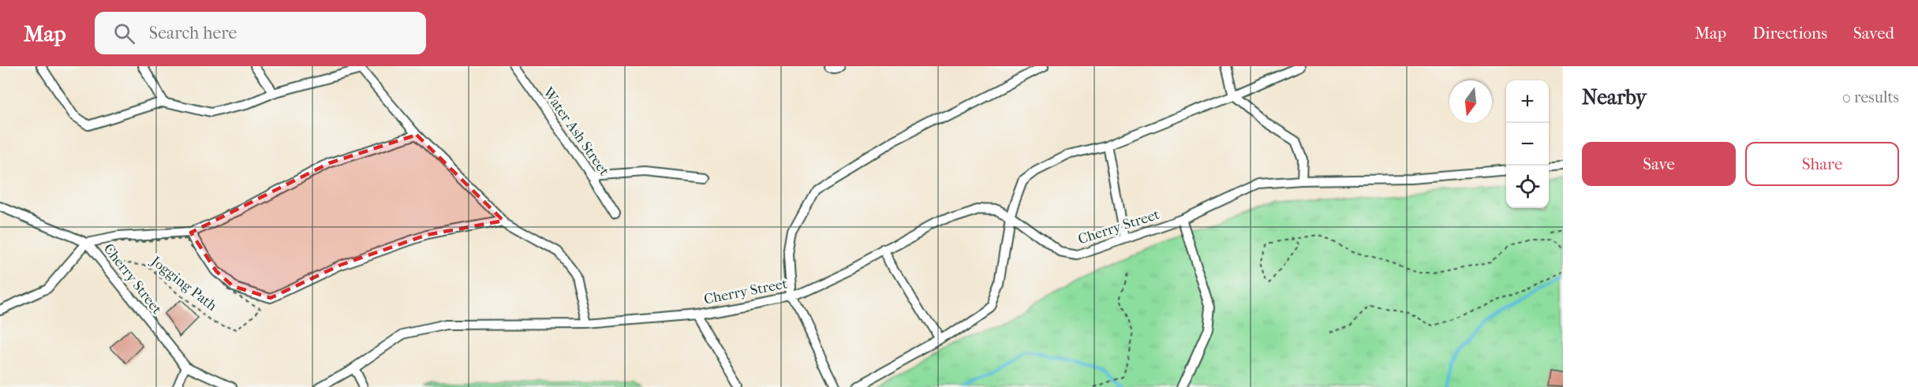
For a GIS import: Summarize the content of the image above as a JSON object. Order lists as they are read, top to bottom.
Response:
{
  "streets": {
    "street": ["Water Ash Street", "Cherry Street"],
    "path": ["Jogging Path"]
  },
  "north": "bottom",
  "page": {
    "header": "Map",
    "search": "Search here",
    "nav": ["Map", "Directions", "Saved"],
    "heading": ["Nearby", "0 results"],
    "map_buttons": ["+", "−"],
    "buttons": ["Save", "Share"]
  }
}
